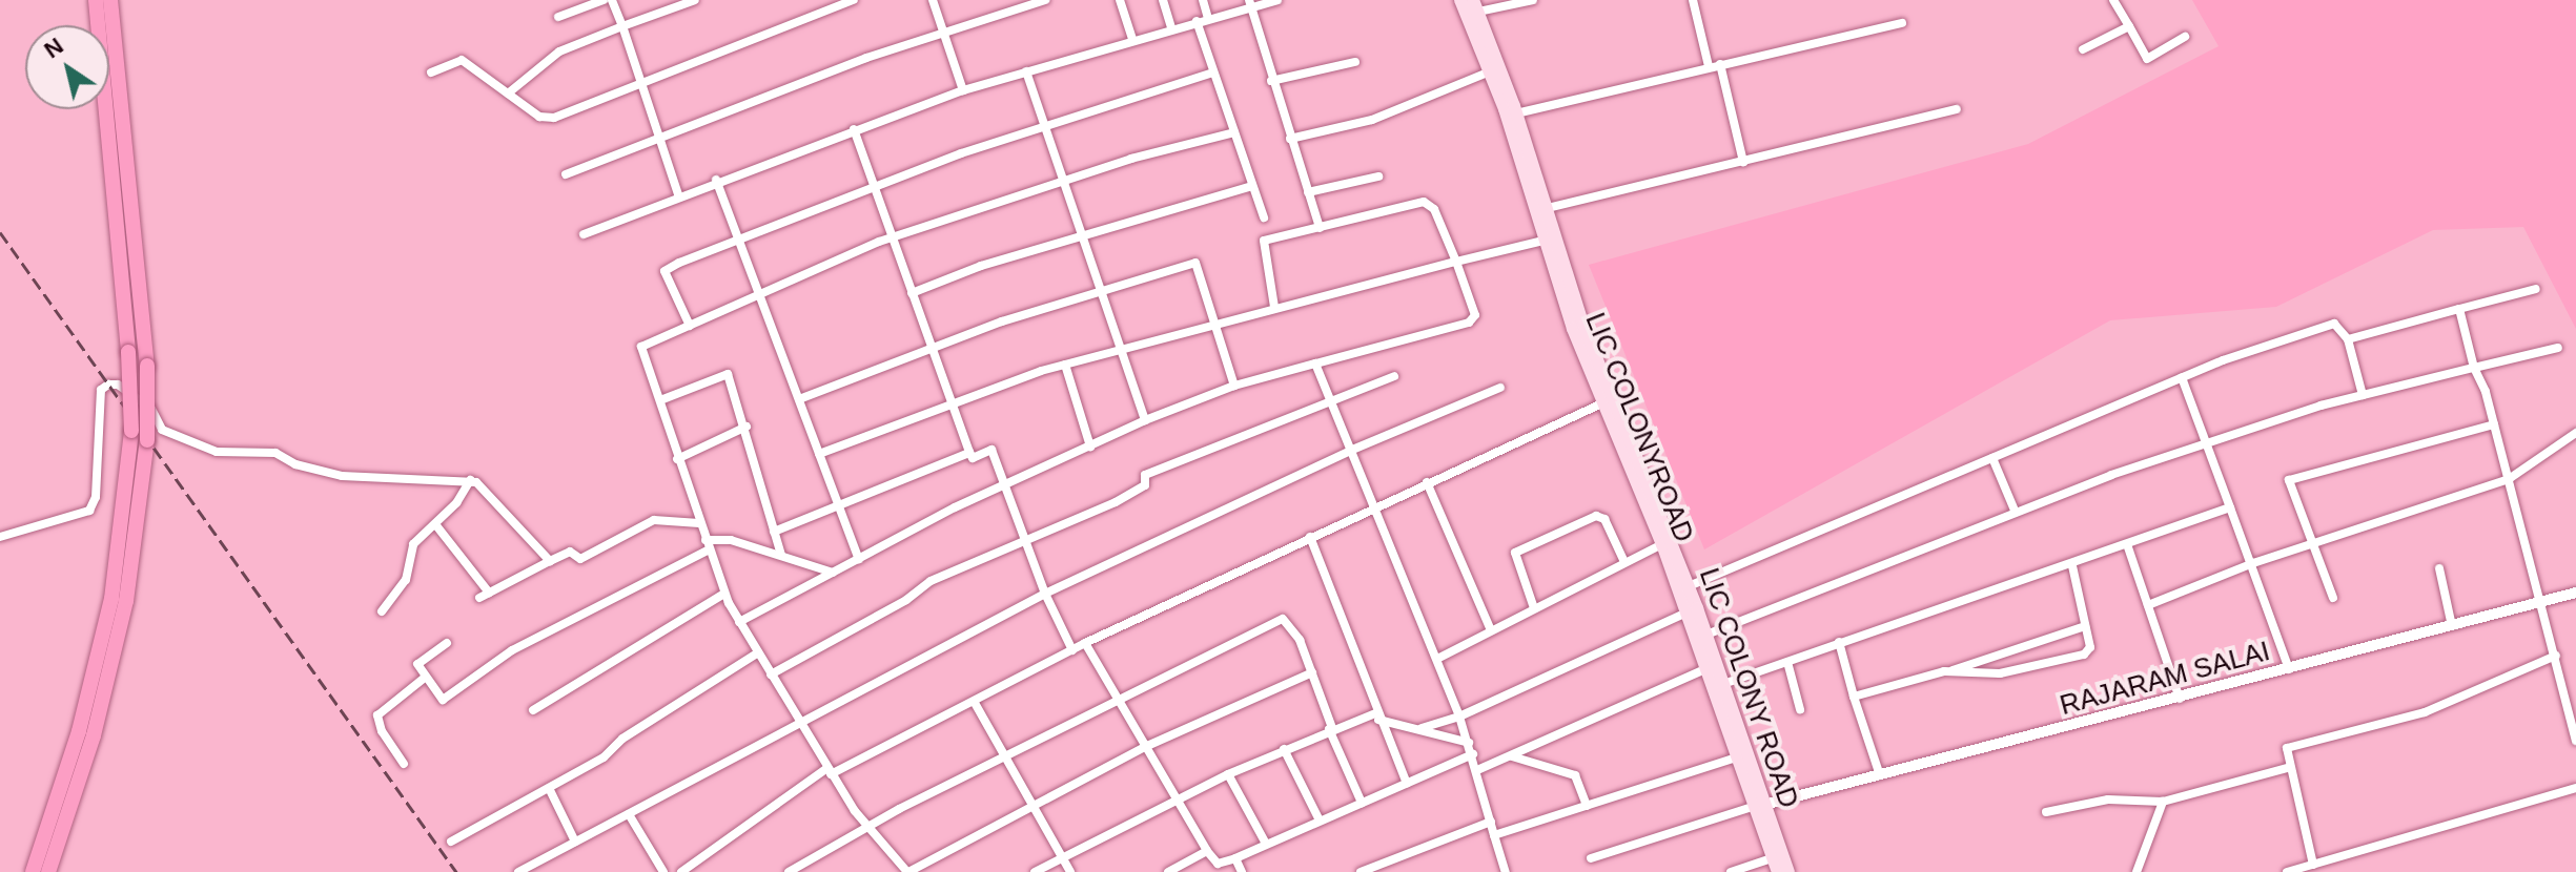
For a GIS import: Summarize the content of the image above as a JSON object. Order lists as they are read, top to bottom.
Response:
{
  "streets": {
    "main road": ["LIC COLONYROAD", "LIC COLONY ROAD"],
    "street": ["RAJARAM SALAI"]
  },
  "crossings": [
    ["LIC COLONYROAD", "RAJARAM SALAI"],
    ["LIC COLONYROAD", "LIC COLONY ROAD"],
    ["RAJARAM SALAI", "LIC COLONY ROAD"]
  ],
  "north": "top left"
}
